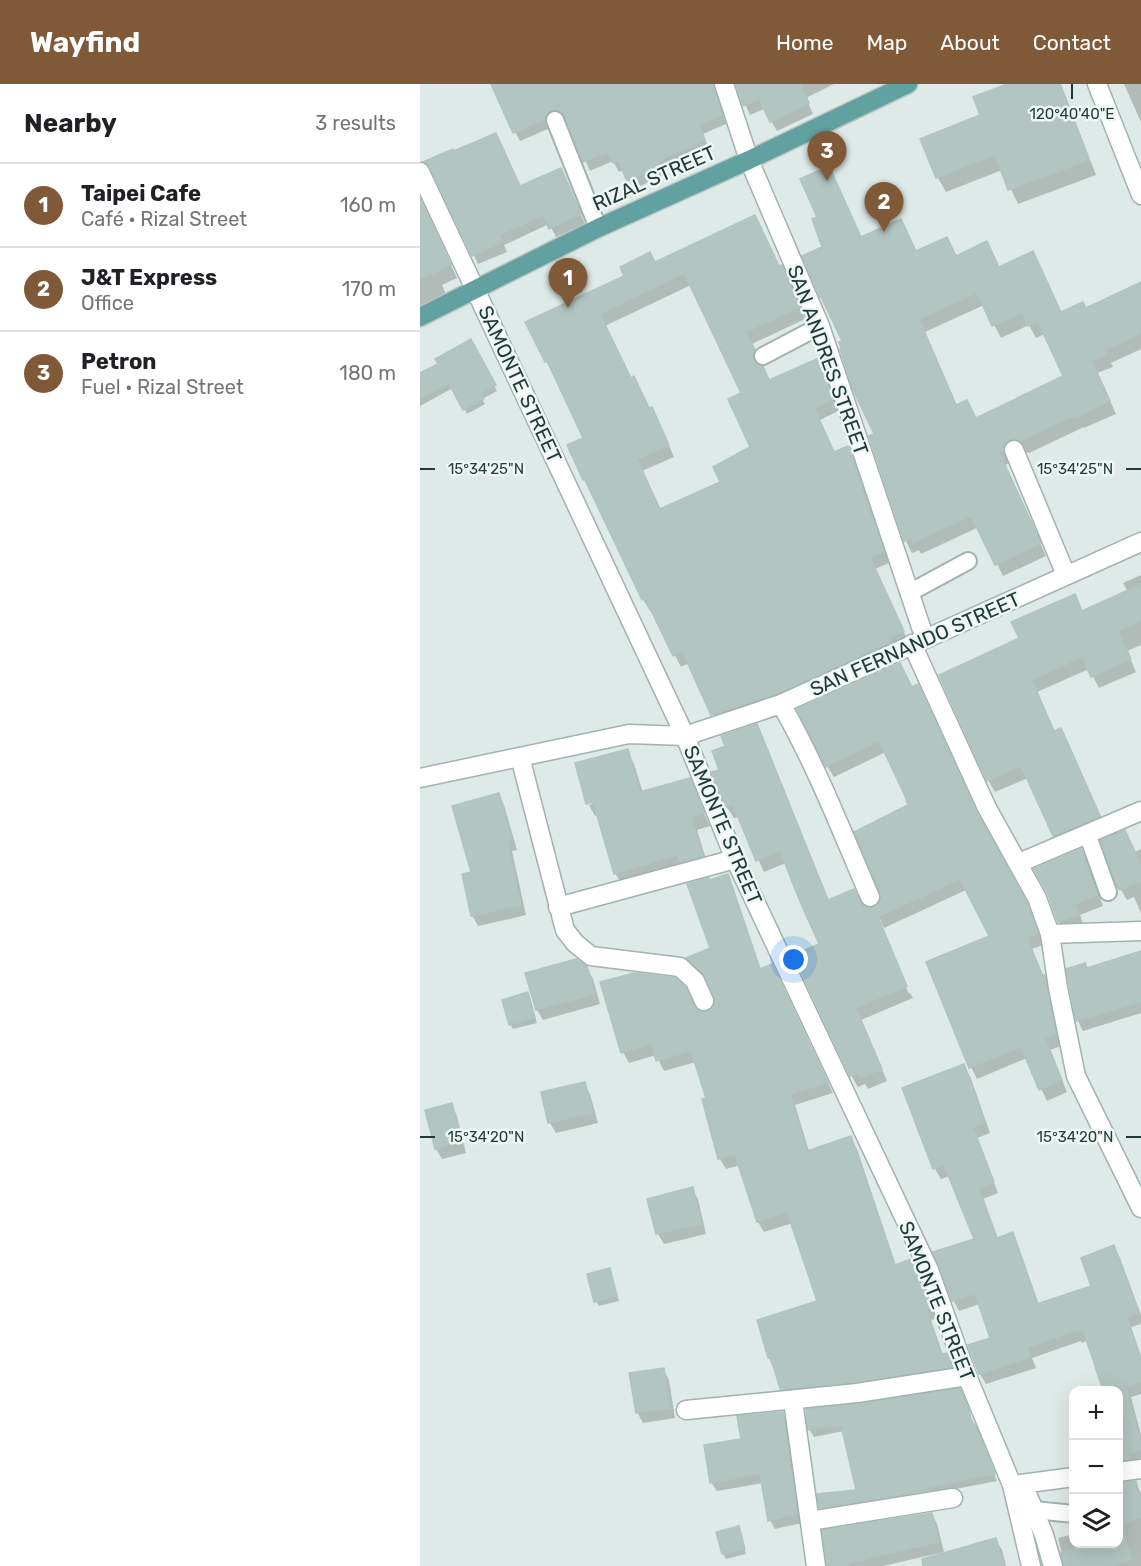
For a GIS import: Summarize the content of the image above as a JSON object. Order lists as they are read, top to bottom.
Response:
{
  "streets": {
    "main road": ["RIZAL STREET"],
    "street": ["SAN ANDRES STREET", "SAMONTE STREET", "SAN FERNANDO STREET"]
  },
  "crossings": [
    ["RIZAL STREET", "SAN ANDRES STREET"],
    ["RIZAL STREET", "SAMONTE STREET"],
    ["SAN ANDRES STREET", "SAN FERNANDO STREET"],
    ["SAMONTE STREET", "SAN FERNANDO STREET"]
  ],
  "page": {
    "header": "Wayfind",
    "nav": [
      "Home",
      "Map",
      "About",
      "Contact"
    ],
    "heading": ["Nearby", "3 results"],
    "pins": ["3", "2", "1"],
    "list": [
      {
        "mark": "1",
        "name": "Taipei Cafe",
        "note": "Café · Rizal Street",
        "value": "160 m"
      },
      {
        "mark": "2",
        "name": "J&T Express",
        "note": "Office",
        "value": "170 m"
      },
      {
        "mark": "3",
        "name": "Petron",
        "note": "Fuel · Rizal Street",
        "value": "180 m"
      }
    ],
    "map_buttons": ["+", "−"]
  },
  "coordinates": ["120°40'40\"E", "15°34'25\"N", "15°34'20\"N"]
}
